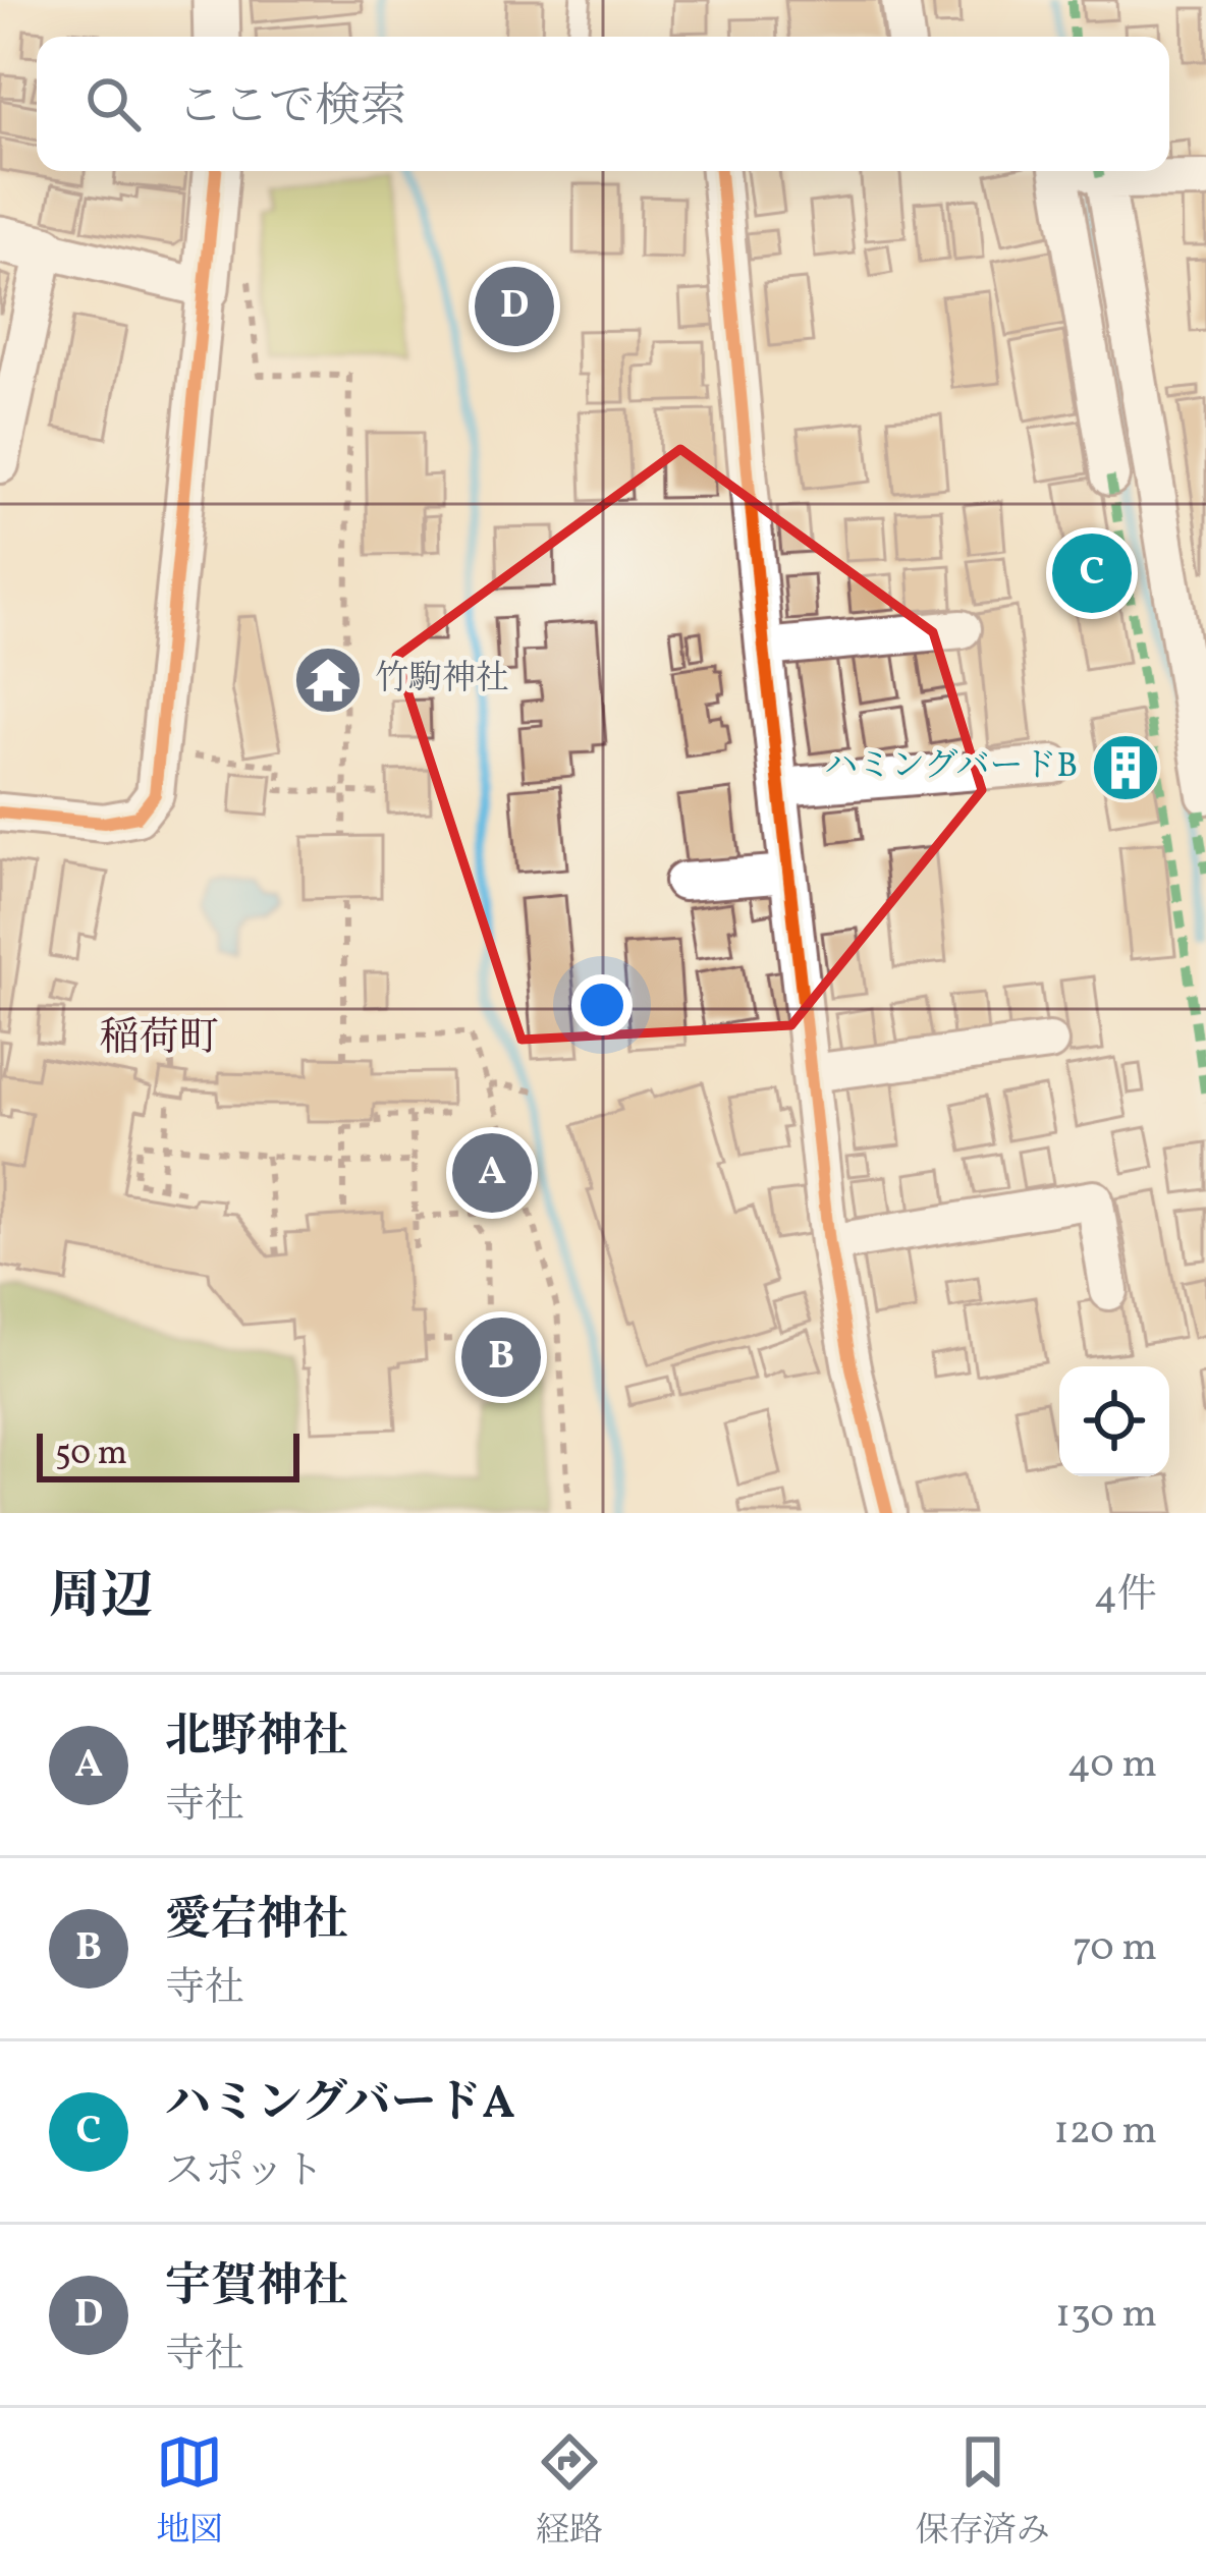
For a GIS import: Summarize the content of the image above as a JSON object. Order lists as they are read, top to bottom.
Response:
{
  "districts": ["稲荷町"],
  "places": {
    "temple": ["竹駒神社"],
    "building": ["ハミングバードB"]
  },
  "scale_bar": "50 m",
  "page": {
    "search": "ここで検索",
    "pins": [
      "D",
      "C",
      "A",
      "B"
    ],
    "scale": "50 m",
    "heading": ["周辺", "4件"],
    "list": [
      {
        "mark": "A",
        "name": "北野神社",
        "note": "寺社",
        "value": "40 m"
      },
      {
        "mark": "B",
        "name": "愛宕神社",
        "note": "寺社",
        "value": "70 m"
      },
      {
        "mark": "C",
        "name": "ハミングバードA",
        "note": "スポット",
        "value": "120 m"
      },
      {
        "mark": "D",
        "name": "宇賀神社",
        "note": "寺社",
        "value": "130 m"
      }
    ],
    "nav": ["地図", "経路", "保存済み"]
  }
}
